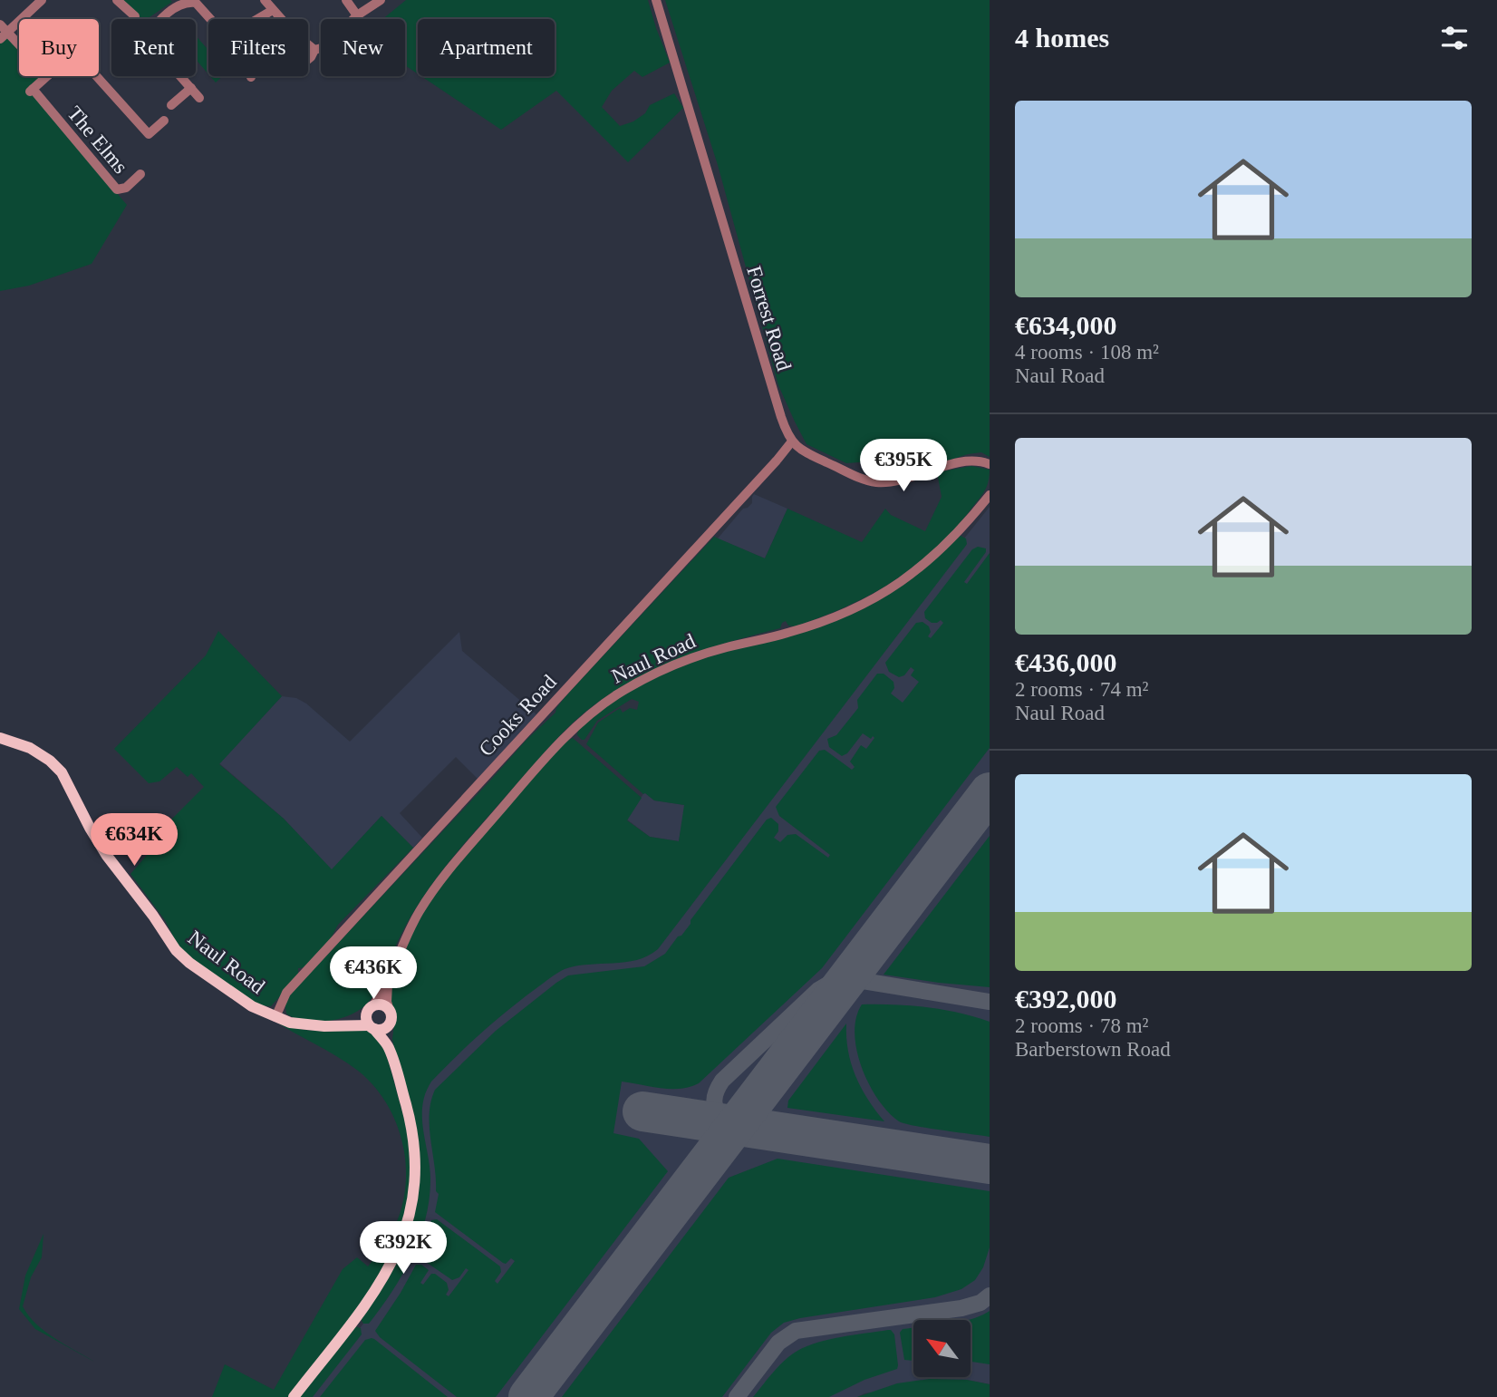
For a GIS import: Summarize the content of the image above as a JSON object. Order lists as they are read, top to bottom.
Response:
{
  "streets": {
    "main road": ["Naul Road"],
    "street": ["The Elms", "Forrest Road", "Cooks Road"]
  },
  "crossings": [
    ["Forrest Road", "Cooks Road"],
    ["Naul Road", "Cooks Road"]
  ],
  "north": "top left",
  "page": {
    "heading": "4 homes",
    "chip": [
      "Buy",
      "Rent",
      "Filters",
      "New",
      "Apartment"
    ],
    "list": [
      {
        "name": "€634,000",
        "note": "4 rooms · 108 m² · Naul Road"
      },
      {
        "name": "€436,000",
        "note": "2 rooms · 74 m² · Naul Road"
      },
      {
        "name": "€392,000",
        "note": "2 rooms · 78 m² · Barberstown Road"
      }
    ],
    "price": [
      "€395K",
      "€634K",
      "€436K",
      "€392K"
    ]
  }
}
